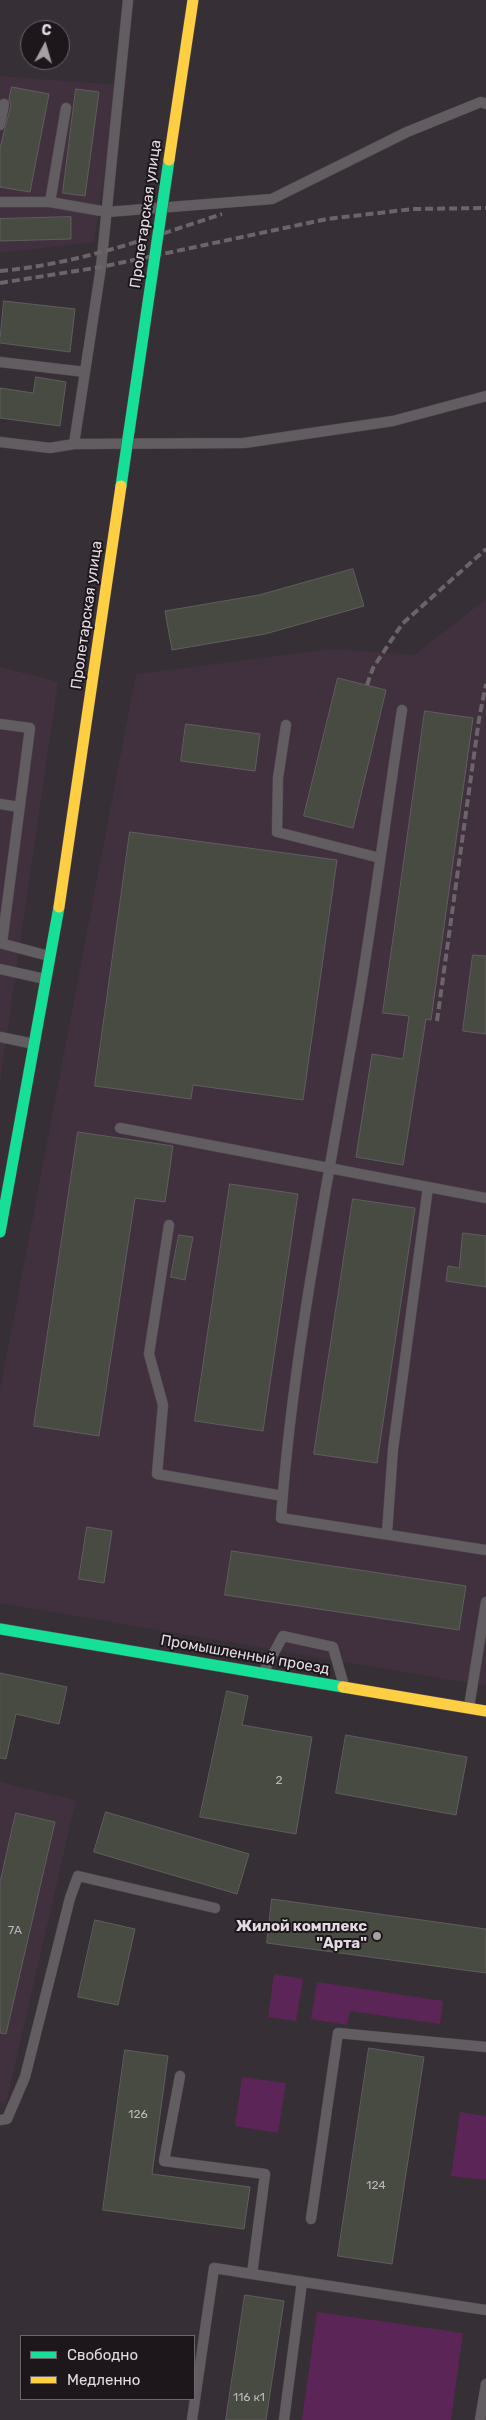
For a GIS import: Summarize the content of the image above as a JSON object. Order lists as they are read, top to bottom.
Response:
{
  "streets": {
    "street": ["Пролетарская улица", "Промышленный проезд"]
  },
  "places": ["Жилой комплекс \"Арта\""],
  "house_numbers": [
    "2",
    "7А",
    "126",
    "124",
    "116 к1"
  ],
  "legend": ["Свободно", "Медленно"],
  "north": "top"
}
